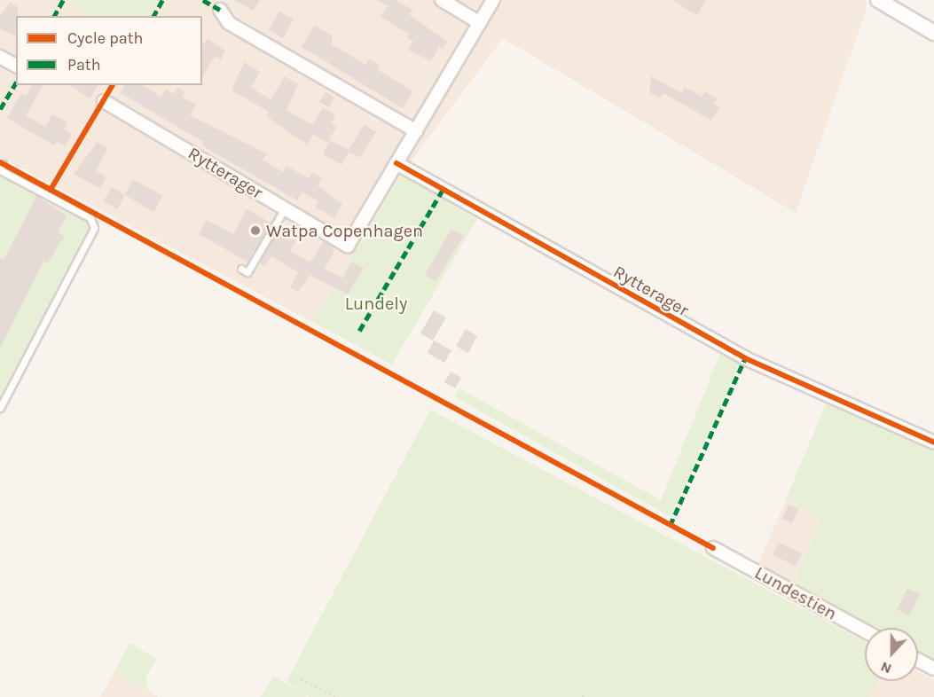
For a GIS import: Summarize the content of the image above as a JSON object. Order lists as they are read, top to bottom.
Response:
{
  "streets": {
    "street": ["Rytterager", "Lundestien"]
  },
  "parks": ["Lundely"],
  "places": ["Watpa Copenhagen"],
  "legend": ["Cycle path", "Path"],
  "north": "bottom"
}
